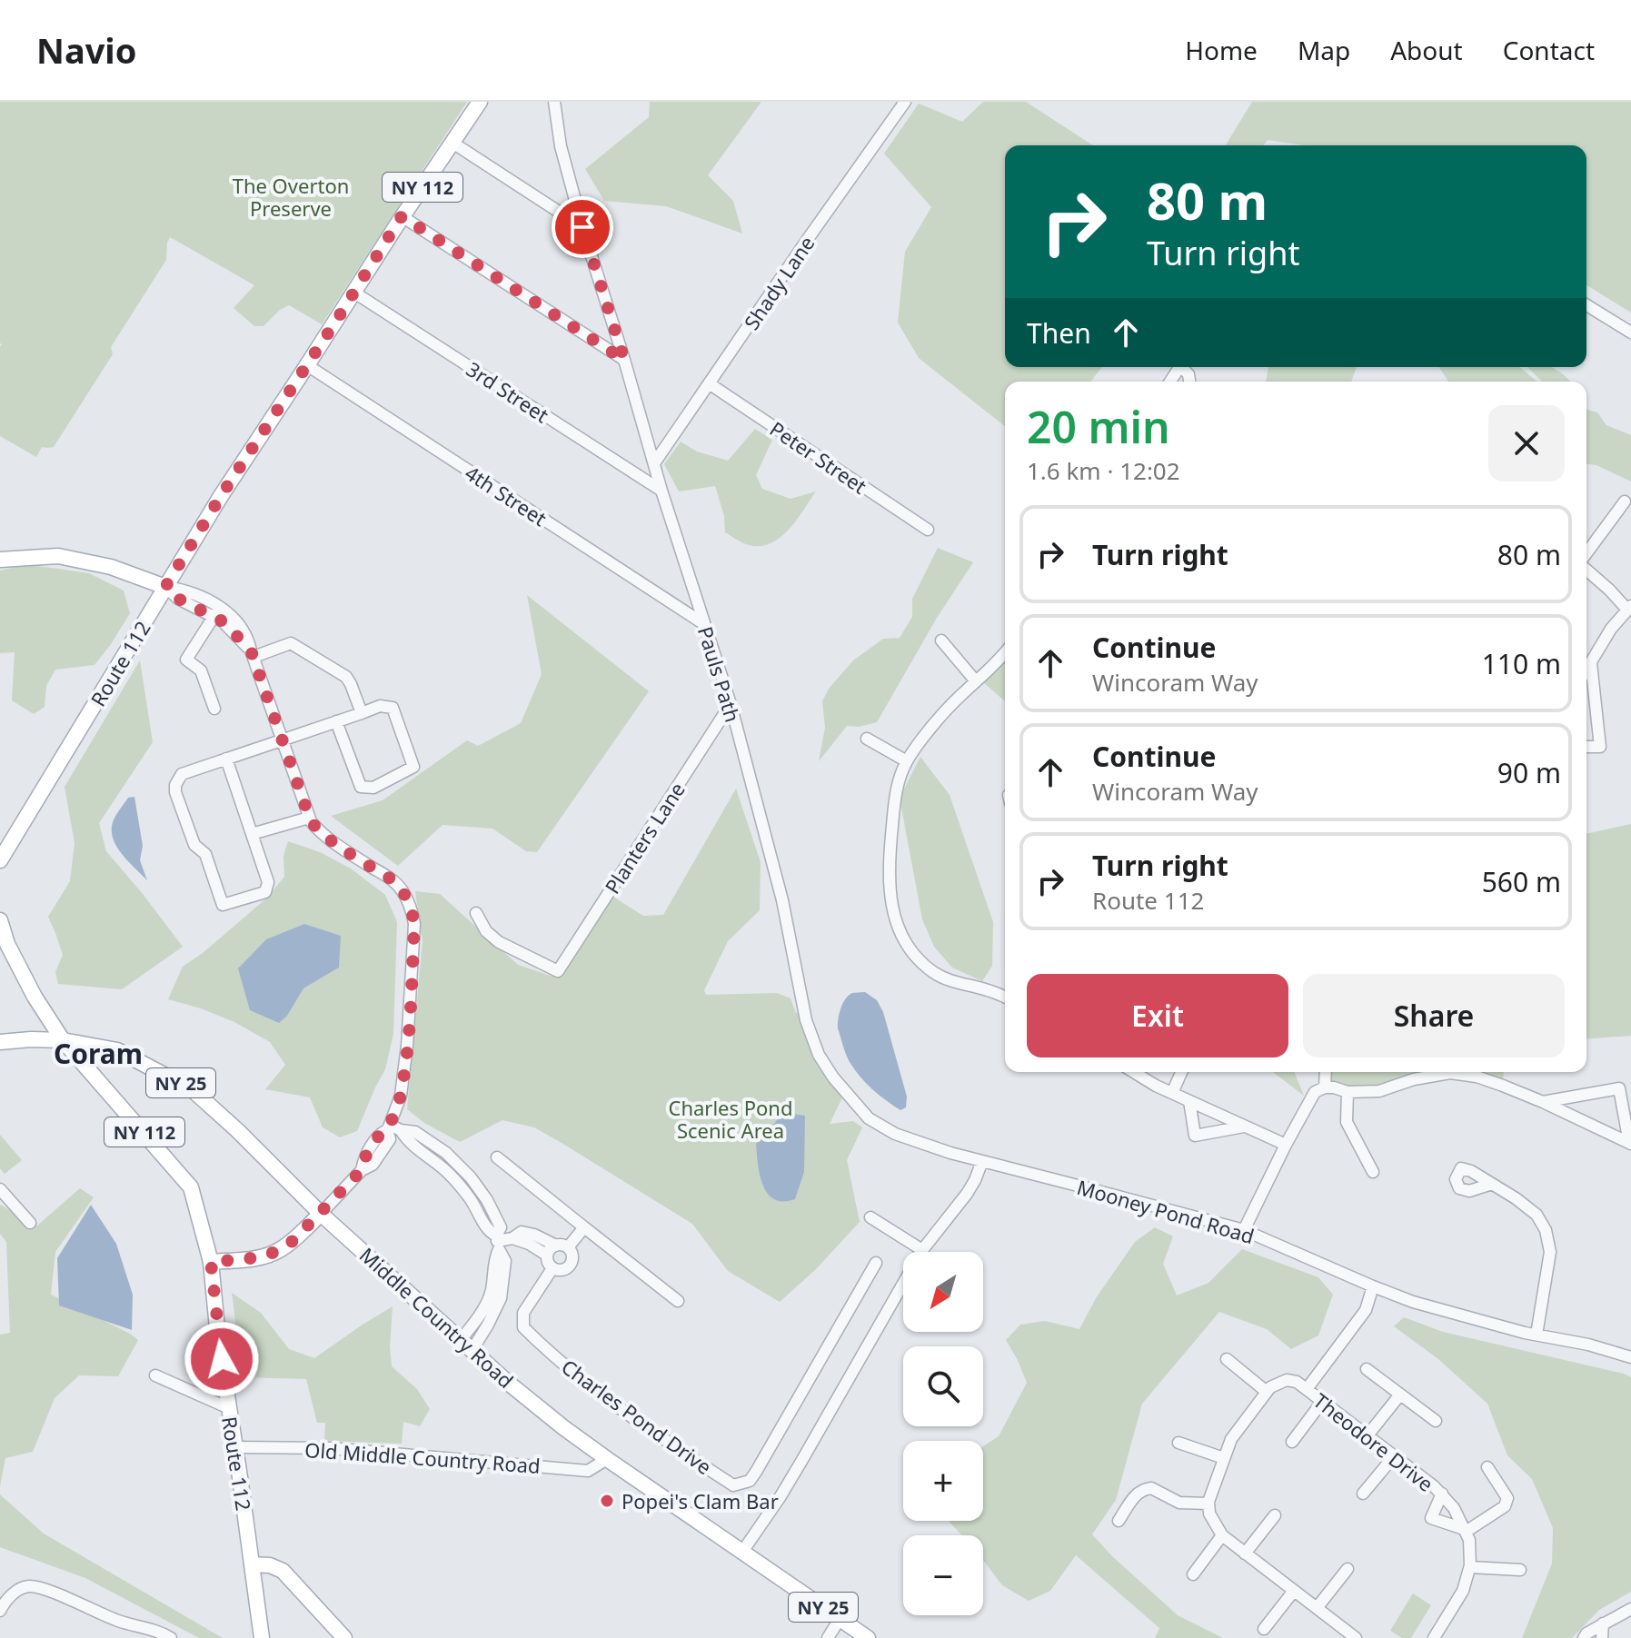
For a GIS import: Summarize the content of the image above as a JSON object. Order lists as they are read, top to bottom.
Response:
{
  "streets": {
    "main road": [
      "NY 112",
      "Route 112",
      "NY 25",
      "Middle Country Road"
    ],
    "street": [
      "Shady Lane",
      "3rd Street",
      "Peter Street",
      "4th Street",
      "Pauls Path",
      "Planters Lane",
      "Mooney Pond Road",
      "Charles Pond Drive",
      "Theodore Drive",
      "Old Middle Country Road"
    ]
  },
  "crossings": [
    ["Shady Lane", "Peter Street"],
    ["Shady Lane", "Pauls Path"],
    ["3rd Street", "Route 112"],
    ["3rd Street", "Pauls Path"],
    ["4th Street", "Route 112"],
    ["4th Street", "Pauls Path"],
    ["Route 112", "Middle Country Road"],
    ["Route 112", "Old Middle Country Road"],
    ["Pauls Path", "Planters Lane"],
    ["Pauls Path", "Mooney Pond Road"],
    ["Mooney Pond Road", "Theodore Drive"],
    ["Middle Country Road", "Old Middle Country Road"]
  ],
  "districts": ["Coram"],
  "parks": ["The Overton Preserve", "Charles Pond Scenic Area"],
  "places": ["Popei's Clam Bar"],
  "north": "bottom left",
  "page": {
    "header": "Navio",
    "nav": [
      "Home",
      "Map",
      "About",
      "Contact"
    ],
    "turn": ["80 m", "Turn right"],
    "then": "Then",
    "heading": ["20 min", "1.6 km · 12:02"],
    "list": [
      {
        "name": "Turn right",
        "value": "80 m"
      },
      {
        "name": "Continue",
        "note": "Wincoram Way",
        "value": "110 m"
      },
      {
        "name": "Continue",
        "note": "Wincoram Way",
        "value": "90 m"
      },
      {
        "name": "Turn right",
        "note": "Route 112",
        "value": "560 m"
      }
    ],
    "buttons": ["Exit", "Share"],
    "map_buttons": ["+", "−"]
  }
}
